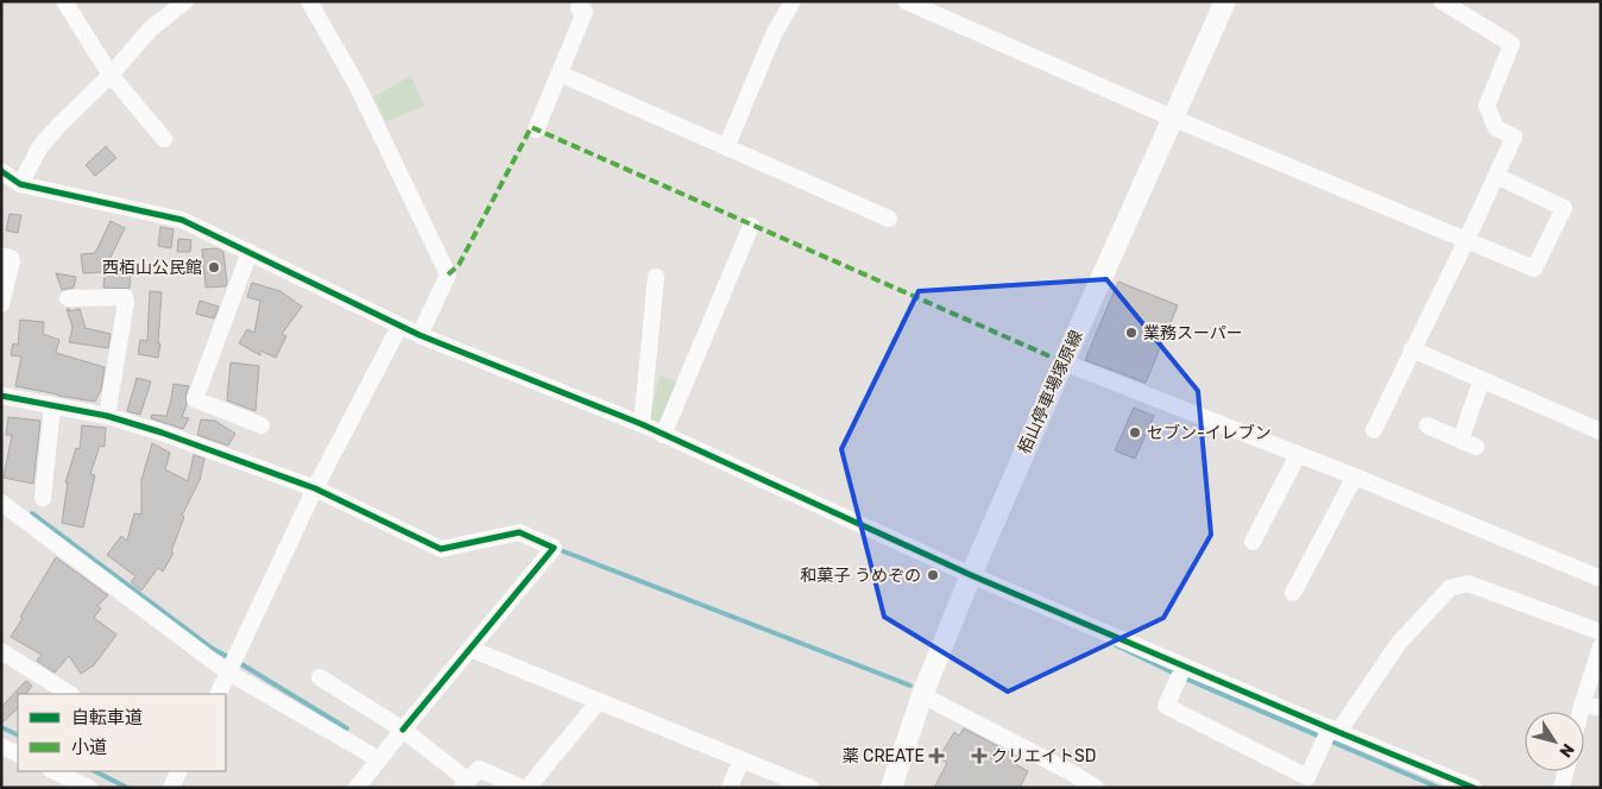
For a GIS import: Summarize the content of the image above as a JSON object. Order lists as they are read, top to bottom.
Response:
{
  "streets": {
    "main road": ["栢山停車場塚原線"]
  },
  "places": {
    "other": [
      "西栢山公民館",
      "業務スーパー",
      "セブン-イレブン",
      "和菓子 うめぞの"
    ],
    "health": ["薬 CREATE", "クリエイトSD"]
  },
  "legend": ["自転車道", "小道"],
  "north": "bottom right"
}
